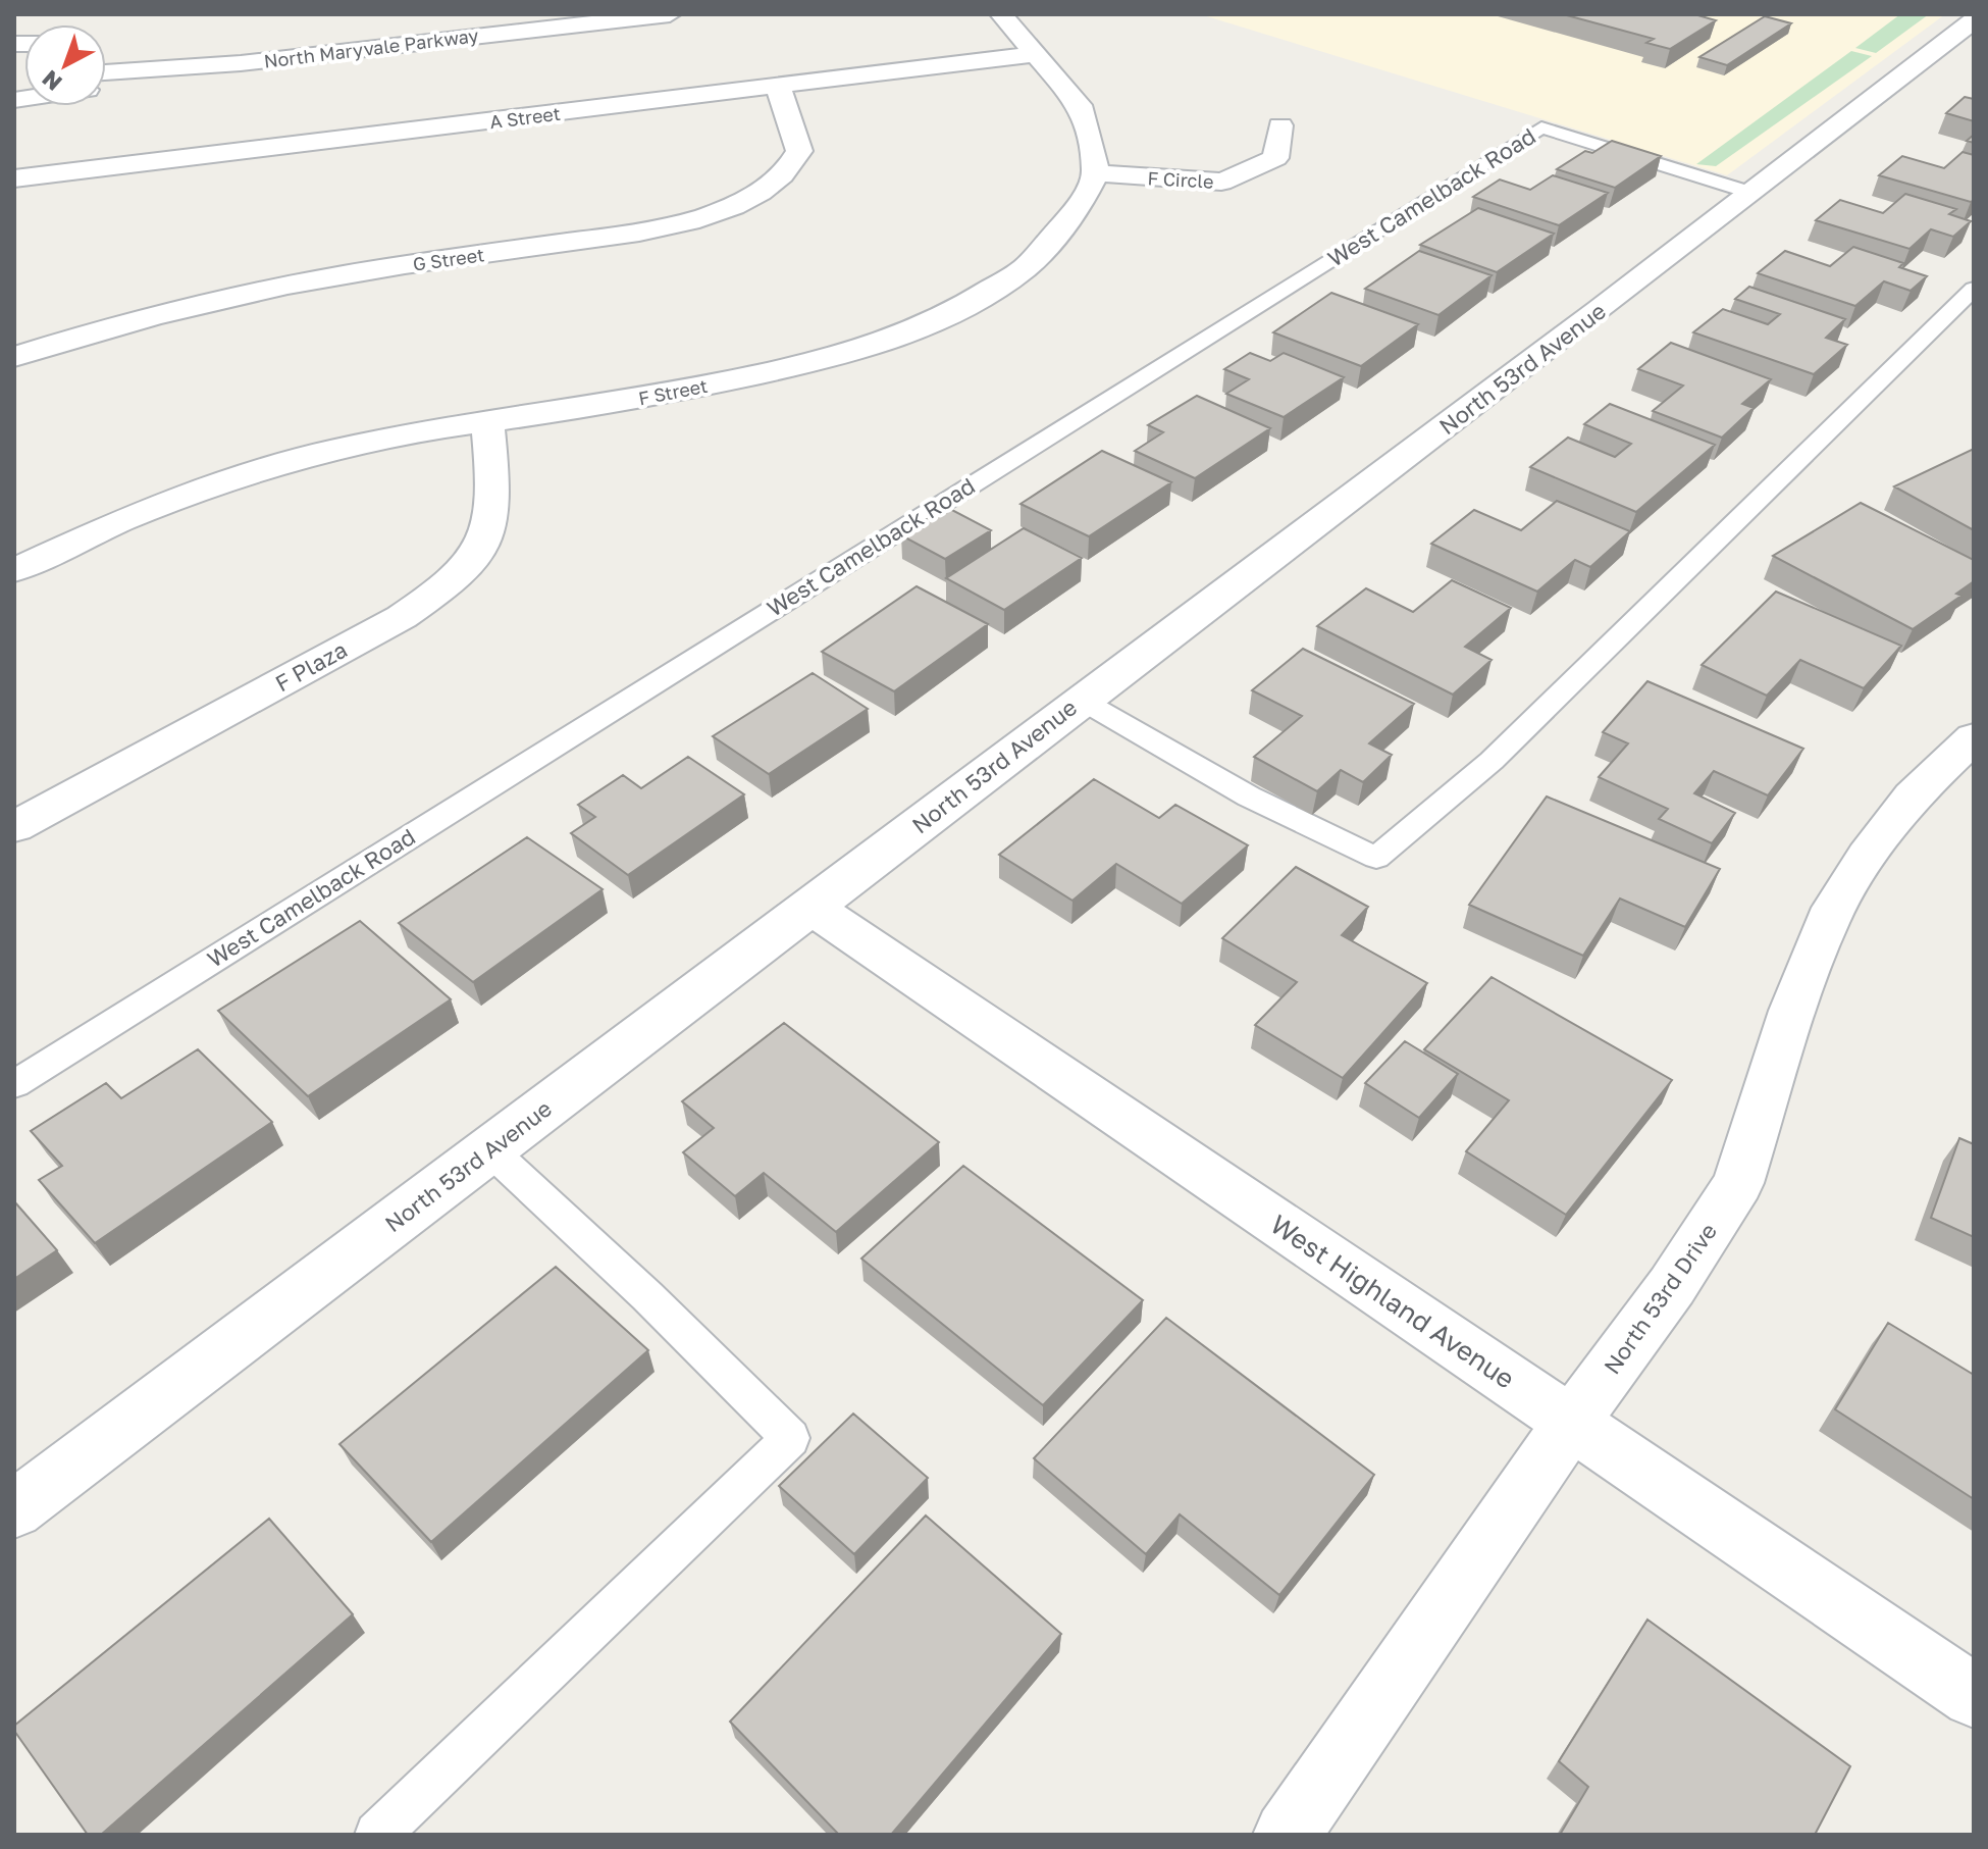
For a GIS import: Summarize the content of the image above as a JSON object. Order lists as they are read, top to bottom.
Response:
{
  "streets": {
    "street": [
      "North Maryvale Parkway",
      "A Street",
      "F Circle",
      "G Street",
      "North 53rd Avenue",
      "F Street",
      "F Plaza",
      "North 53rd Drive",
      "West Highland Avenue"
    ],
    "lane": ["West Camelback Road"]
  },
  "crossings": [
    ["A Street", "G Street"],
    ["F Circle", "F Street"],
    ["West Camelback Road", "North 53rd Avenue"],
    ["North 53rd Avenue", "West Highland Avenue"],
    ["F Street", "F Plaza"],
    ["North 53rd Drive", "West Highland Avenue"]
  ],
  "north": "bottom left"
}
